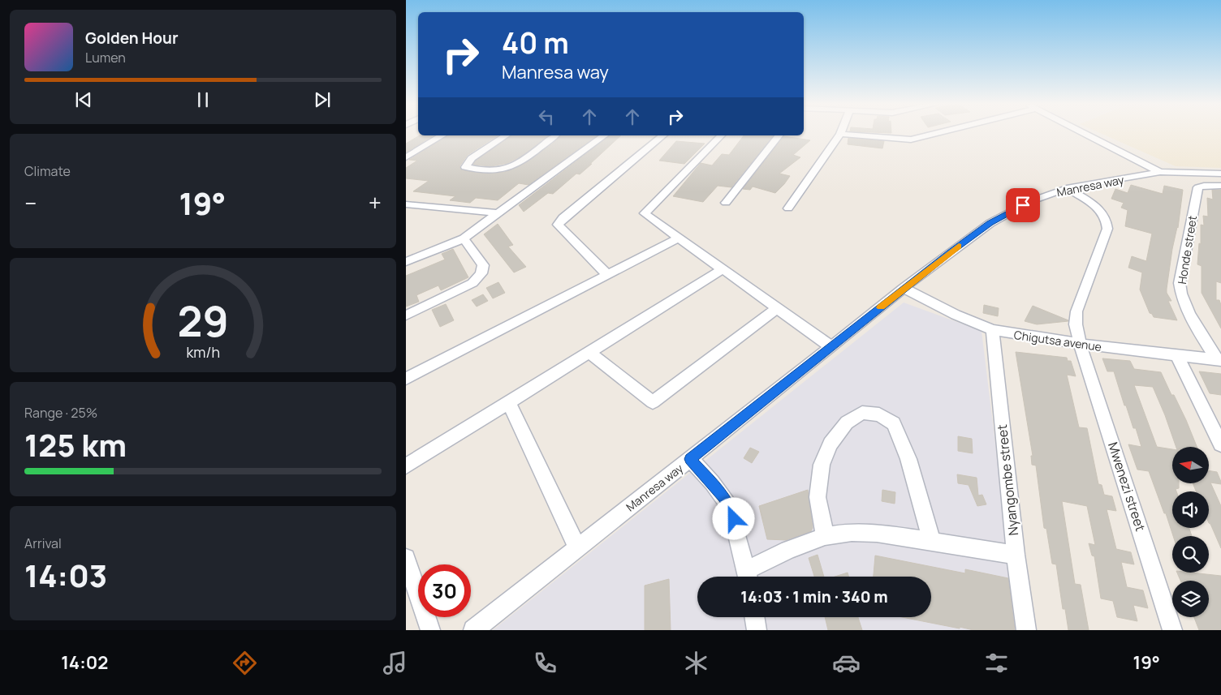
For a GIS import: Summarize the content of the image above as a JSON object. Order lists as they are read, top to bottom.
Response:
{
  "streets": {
    "street": [
      "Manresa way",
      "Honde street",
      "Chigutsa avenue",
      "Nyangombe street",
      "Mwenezi street"
    ]
  },
  "crossings": [
    ["Manresa way", "Chigutsa avenue"],
    ["Manresa way", "Mwenezi street"],
    ["Honde street", "Chigutsa avenue"],
    ["Chigutsa avenue", "Nyangombe street"],
    ["Chigutsa avenue", "Mwenezi street"]
  ],
  "north": "left",
  "page": {
    "turn": ["40 m", "Manresa way"],
    "song": ["Golden Hour", "Lumen"],
    "tile": [
      "Climate",
      ["Range · 25%", "125 km"],
      ["Arrival", "14:03"]
    ],
    "heat": ["−", "19°", "+"],
    "limit": "30",
    "trip": "14:03 · 1 min · 340 m",
    "tabs": ["14:02", "19°"],
    "gauge": ["29", "km/h"]
  }
}
